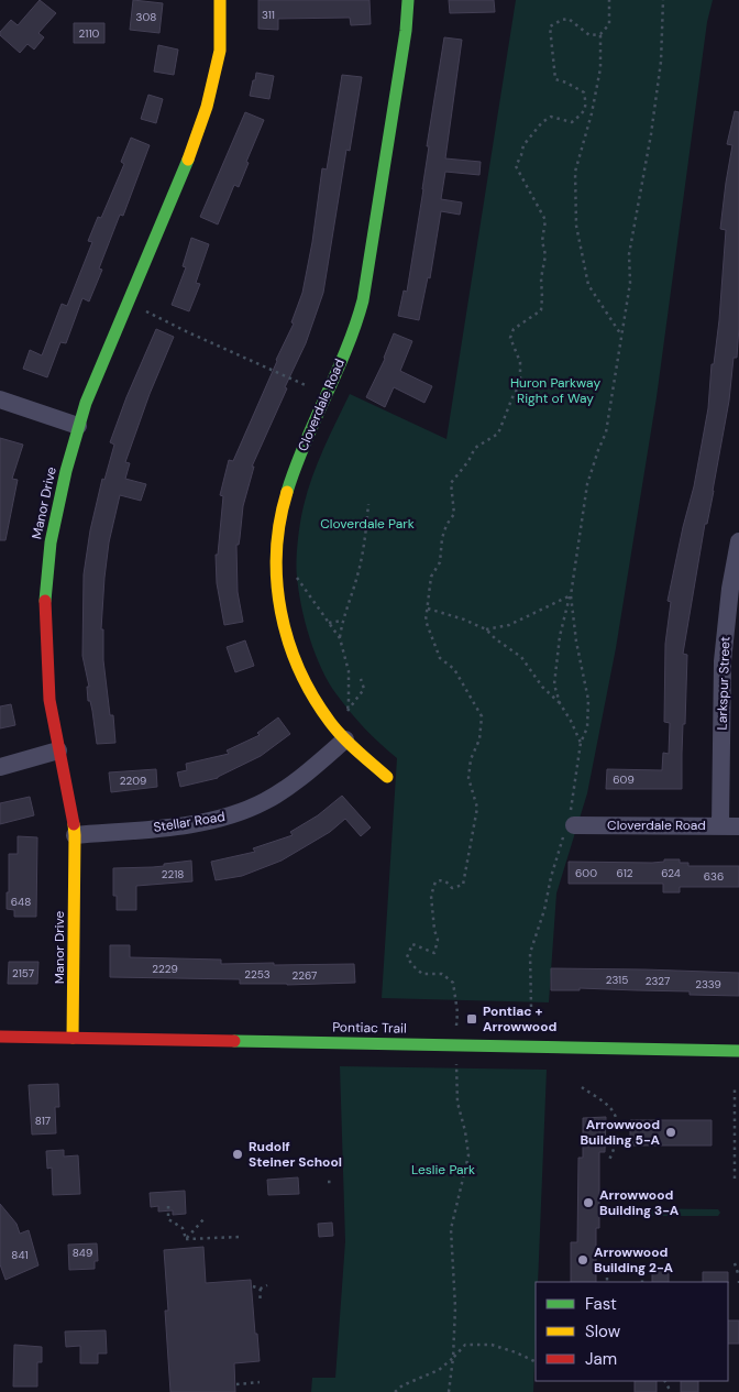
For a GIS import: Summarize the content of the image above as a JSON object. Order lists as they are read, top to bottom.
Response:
{
  "streets": {
    "street": [
      "Cloverdale Road",
      "Manor Drive",
      "Larkspur Street",
      "Stellar Road",
      "Pontiac Trail"
    ]
  },
  "crossings": [
    ["Cloverdale Road", "Larkspur Street"],
    ["Cloverdale Road", "Stellar Road"],
    ["Manor Drive", "Stellar Road"],
    ["Manor Drive", "Pontiac Trail"]
  ],
  "parks": ["Huron Parkway Right of Way", "Cloverdale Park", "Leslie Park"],
  "places": {
    "transit": ["Pontiac + Arrowwood"],
    "other": [
      "Arrowwood Building 5-A",
      "Rudolf Steiner School",
      "Arrowwood Building 3-A",
      "Arrowwood Building 2-A"
    ]
  },
  "house_numbers": [
    "311",
    "308",
    "2110",
    "609",
    "2209",
    "600",
    "612",
    "624",
    "2218",
    "636",
    "648",
    "2229",
    "2157",
    "2253",
    "2267",
    "2315",
    "2327",
    "2339",
    "817",
    "849",
    "841"
  ],
  "legend": ["Fast", "Slow", "Jam"]
}
